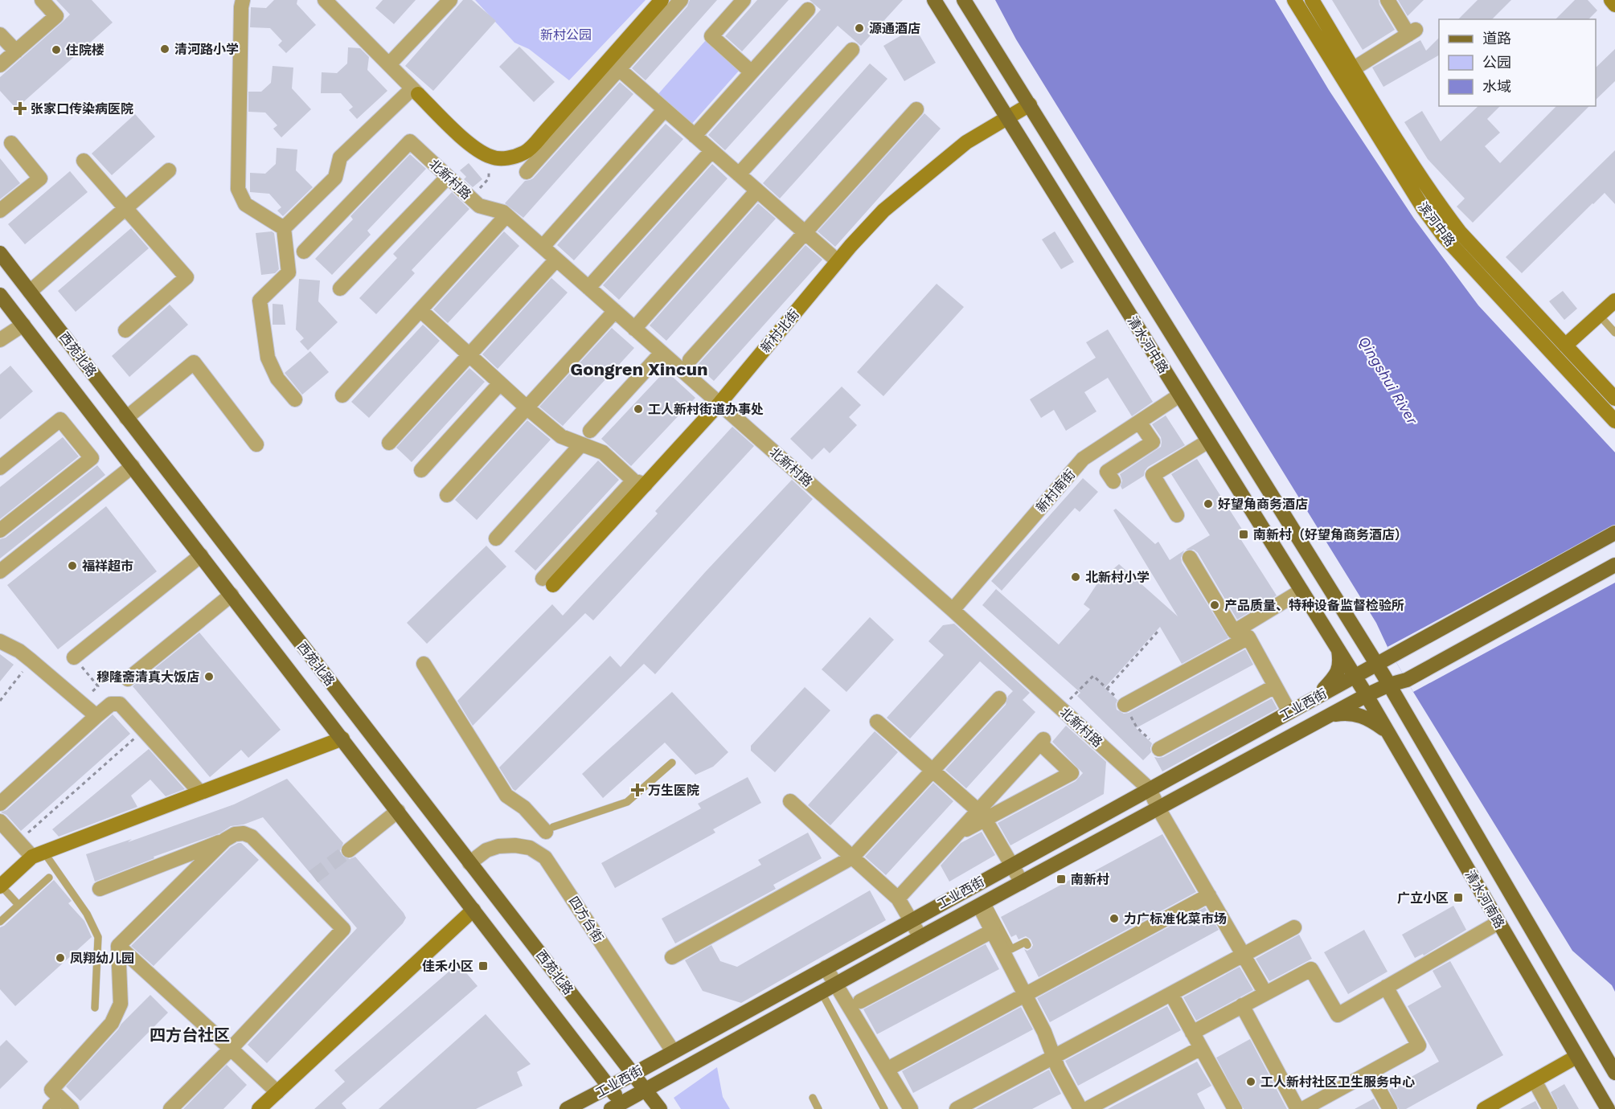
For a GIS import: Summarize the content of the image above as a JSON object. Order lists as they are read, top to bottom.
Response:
{
  "streets": {
    "main road": [
      "清水河中路",
      "西苑北路",
      "工业西街",
      "清水河南路"
    ],
    "street": [
      "北新村路",
      "滨河中路",
      "新村北街",
      "新村南街",
      "四方台街"
    ]
  },
  "crossings": [
    ["北新村路", "新村北街"],
    ["北新村路", "新村南街"],
    ["北新村路", "工业西街"],
    ["新村北街", "清水河中路"],
    ["清水河中路", "新村南街"],
    ["清水河中路", "工业西街"],
    ["清水河中路", "清水河南路"],
    ["西苑北路", "工业西街"],
    ["工业西街", "清水河南路"],
    ["工业西街", "四方台街"]
  ],
  "districts": ["Gongren Xincun", "四方台社区"],
  "water": ["Qingshui River"],
  "parks": ["新村公园"],
  "places": {
    "other": [
      "源通酒店",
      "清河路小学",
      "住院楼",
      "工人新村街道办事处",
      "好望角商务酒店",
      "福祥超市",
      "北新村小学",
      "产品质量、特种设备监督检验所",
      "穆隆斋清真大饭店",
      "力广标准化菜市场",
      "凤翔幼儿园",
      "工人新村社区卫生服务中心"
    ],
    "health": ["张家口传染病医院", "万生医院"],
    "transit": [
      "南新村（好望角商务酒店）",
      "南新村",
      "广立小区",
      "佳禾小区"
    ]
  },
  "legend": ["道路", "公园", "水域"]
}
